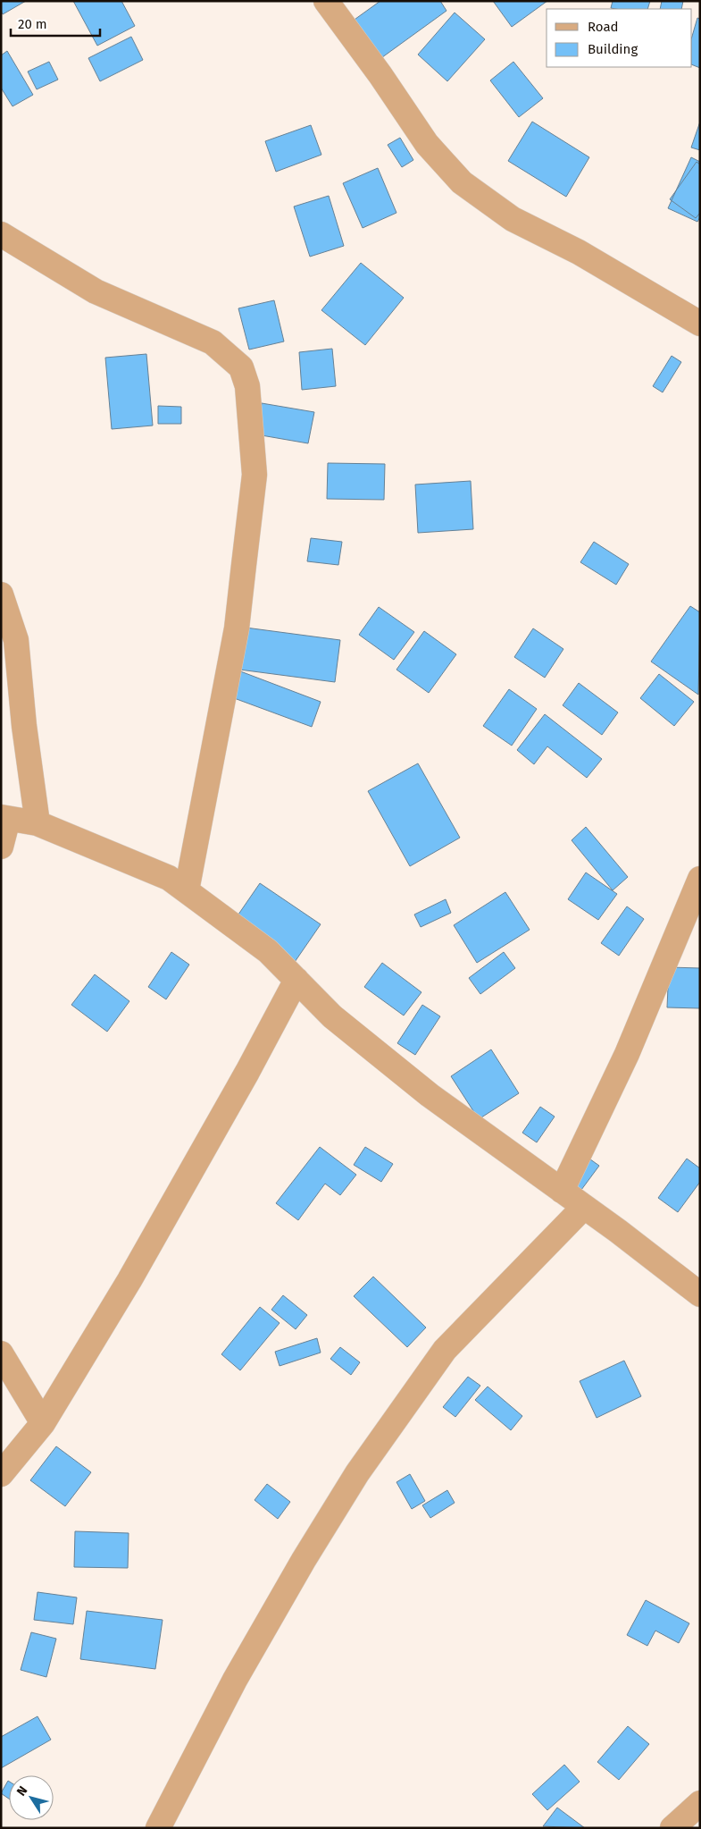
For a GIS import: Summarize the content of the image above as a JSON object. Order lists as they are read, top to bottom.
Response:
{
  "legend": ["Road", "Building"],
  "scale_bar": "20 m",
  "north": "top left"
}
